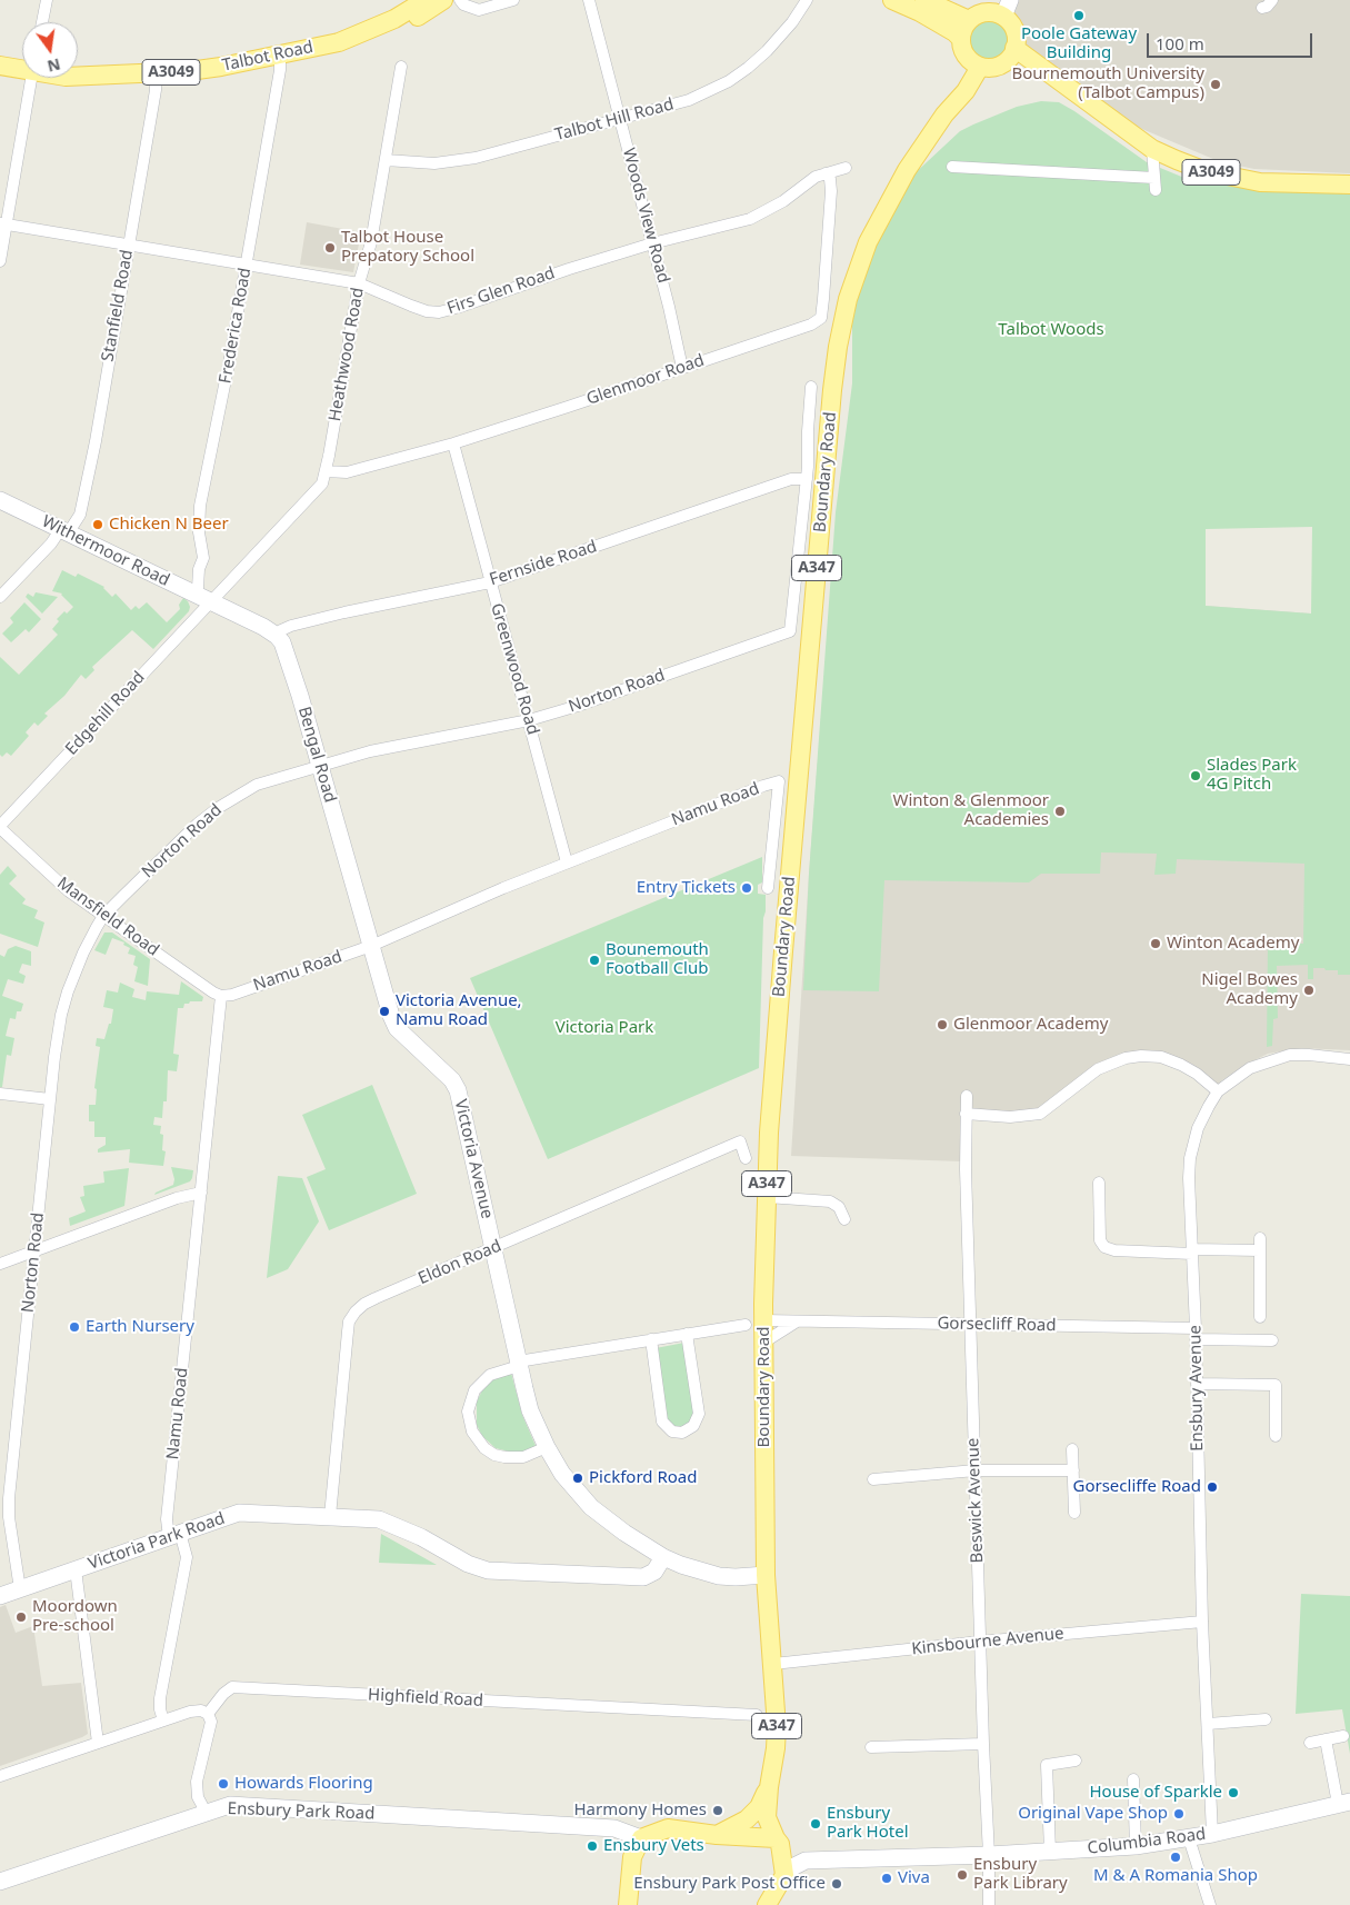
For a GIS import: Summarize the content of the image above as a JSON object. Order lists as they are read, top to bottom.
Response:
{
  "streets": {
    "main road": [
      "Talbot Road",
      "A3049",
      "Boundary Road",
      "A347"
    ],
    "street": [
      "Talbot Hill Road",
      "Woods View Road",
      "Firs Glen Road",
      "Stanfield Road",
      "Frederica Road",
      "Heathwood Road",
      "Glenmoor Road",
      "Withermoor Road",
      "Fernside Road",
      "Greenwood Road",
      "Norton Road",
      "Edgehill Road",
      "Bengal Road",
      "Namu Road",
      "Mansfield Road",
      "Victoria Avenue",
      "Eldon Road",
      "Gorsecliff Road",
      "Ensbury Avenue",
      "Beswick Avenue",
      "Victoria Park Road",
      "Kinsbourne Avenue",
      "Highfield Road",
      "Ensbury Park Road",
      "Columbia Road"
    ]
  },
  "crossings": [
    ["Talbot Road", "A3049"],
    ["Talbot Road", "Stanfield Road"],
    ["Talbot Road", "Frederica Road"],
    ["A3049", "Boundary Road"],
    ["Talbot Hill Road", "Woods View Road"],
    ["Talbot Hill Road", "Heathwood Road"],
    ["Woods View Road", "Firs Glen Road"],
    ["Woods View Road", "Glenmoor Road"],
    ["Firs Glen Road", "Stanfield Road"],
    ["Firs Glen Road", "Frederica Road"],
    ["Firs Glen Road", "Heathwood Road"],
    ["Firs Glen Road", "Glenmoor Road"],
    ["Stanfield Road", "Withermoor Road"],
    ["Frederica Road", "Heathwood Road"],
    ["Frederica Road", "Withermoor Road"],
    ["Frederica Road", "Edgehill Road"],
    ["Frederica Road", "Bengal Road"],
    ["Heathwood Road", "Glenmoor Road"],
    ["Heathwood Road", "Withermoor Road"],
    ["Heathwood Road", "Edgehill Road"],
    ["Heathwood Road", "Bengal Road"],
    ["Glenmoor Road", "Greenwood Road"],
    ["Boundary Road", "A347"],
    ["Boundary Road", "Victoria Avenue"],
    ["Boundary Road", "Gorsecliff Road"],
    ["Boundary Road", "Kinsbourne Avenue"],
    ["Withermoor Road", "Edgehill Road"],
    ["Withermoor Road", "Bengal Road"],
    ["Fernside Road", "Greenwood Road"],
    ["Fernside Road", "Norton Road"],
    ["Fernside Road", "Bengal Road"],
    ["Greenwood Road", "Norton Road"],
    ["Greenwood Road", "Namu Road"],
    ["Norton Road", "Bengal Road"],
    ["Norton Road", "Mansfield Road"],
    ["Norton Road", "Victoria Park Road"],
    ["Edgehill Road", "Bengal Road"],
    ["Edgehill Road", "Mansfield Road"],
    ["Bengal Road", "Namu Road"],
    ["Bengal Road", "Victoria Avenue"],
    ["Namu Road", "Mansfield Road"],
    ["Namu Road", "Victoria Avenue"],
    ["Namu Road", "Victoria Park Road"],
    ["Victoria Avenue", "Eldon Road"],
    ["Victoria Avenue", "Victoria Park Road"],
    ["Eldon Road", "Victoria Park Road"],
    ["Gorsecliff Road", "Ensbury Avenue"],
    ["Gorsecliff Road", "Beswick Avenue"],
    ["Ensbury Avenue", "Kinsbourne Avenue"],
    ["Ensbury Avenue", "Columbia Road"],
    ["Beswick Avenue", "Kinsbourne Avenue"],
    ["Beswick Avenue", "Columbia Road"]
  ],
  "parks": ["Talbot Woods", "Victoria Park"],
  "places": [
    "Poole Gateway Building",
    "Bournemouth University (Talbot Campus)",
    "Talbot House Prepatory School",
    "Chicken N Beer",
    "Slades Park 4G Pitch",
    "Winton & Glenmoor Academies",
    "Entry Tickets",
    "Winton Academy",
    "Bounemouth Football Club",
    "Nigel Bowes Academy",
    "Victoria Avenue, Namu Road",
    "Glenmoor Academy",
    "Earth Nursery",
    "Pickford Road",
    "Gorsecliffe Road",
    "Moordown Pre-school",
    "Howards Flooring",
    "House of Sparkle",
    "Harmony Homes",
    "Original Vape Shop",
    "Ensbury Park Hotel",
    "Ensbury Vets",
    "M & A Romania Shop",
    "Ensbury Park Library",
    "Viva",
    "Ensbury Park Post Office"
  ],
  "scale_bar": "100 m",
  "north": "bottom"
}
